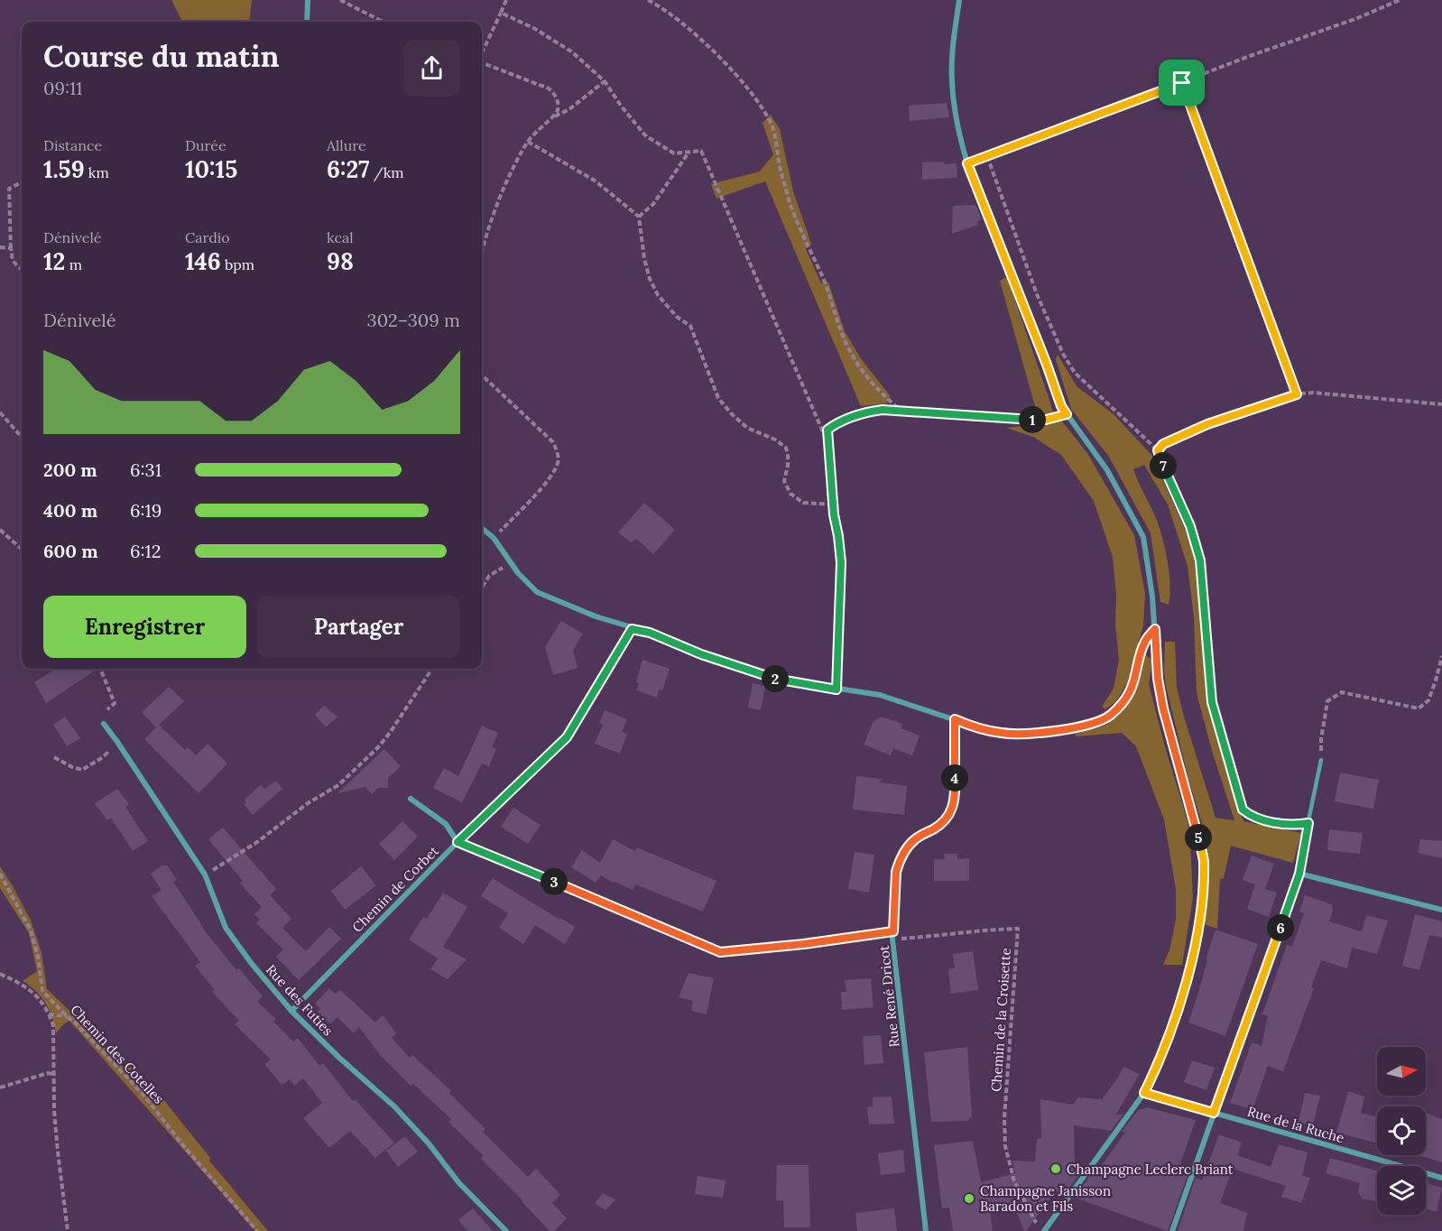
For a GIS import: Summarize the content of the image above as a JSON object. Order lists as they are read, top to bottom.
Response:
{
  "streets": {
    "street": [
      "Chemin de Corbet",
      "Rue René Dricot",
      "Rue des Futies",
      "Rue de la Ruche"
    ],
    "path": ["Chemin de la Croisette", "Chemin des Cotelles"]
  },
  "crossings": [
    ["Chemin de Corbet", "Rue des Futies"],
    ["Rue René Dricot", "Chemin de la Croisette"]
  ],
  "places": ["Champagne Leclerc Briant", "Champagne Janisson Baradon et Fils"],
  "north": "right",
  "page": {
    "heading": ["Course du matin", "09:11"],
    "stats": [
      ["Distance", "1.59 km"],
      ["Durée", "10:15"],
      ["Allure", "6:27 /km"],
      ["Dénivelé", "12 m"],
      ["Cardio", "146 bpm"],
      ["kcal", "98"]
    ],
    "chart": ["Dénivelé", "302–309 m"],
    "pins": [
      "1",
      "7",
      "2",
      "4",
      "5",
      "3",
      "6"
    ],
    "list": [
      {
        "name": "200 m",
        "note": "6:31"
      },
      {
        "name": "400 m",
        "note": "6:19"
      },
      {
        "name": "600 m",
        "note": "6:12"
      }
    ],
    "buttons": ["Enregistrer", "Partager"]
  }
}
